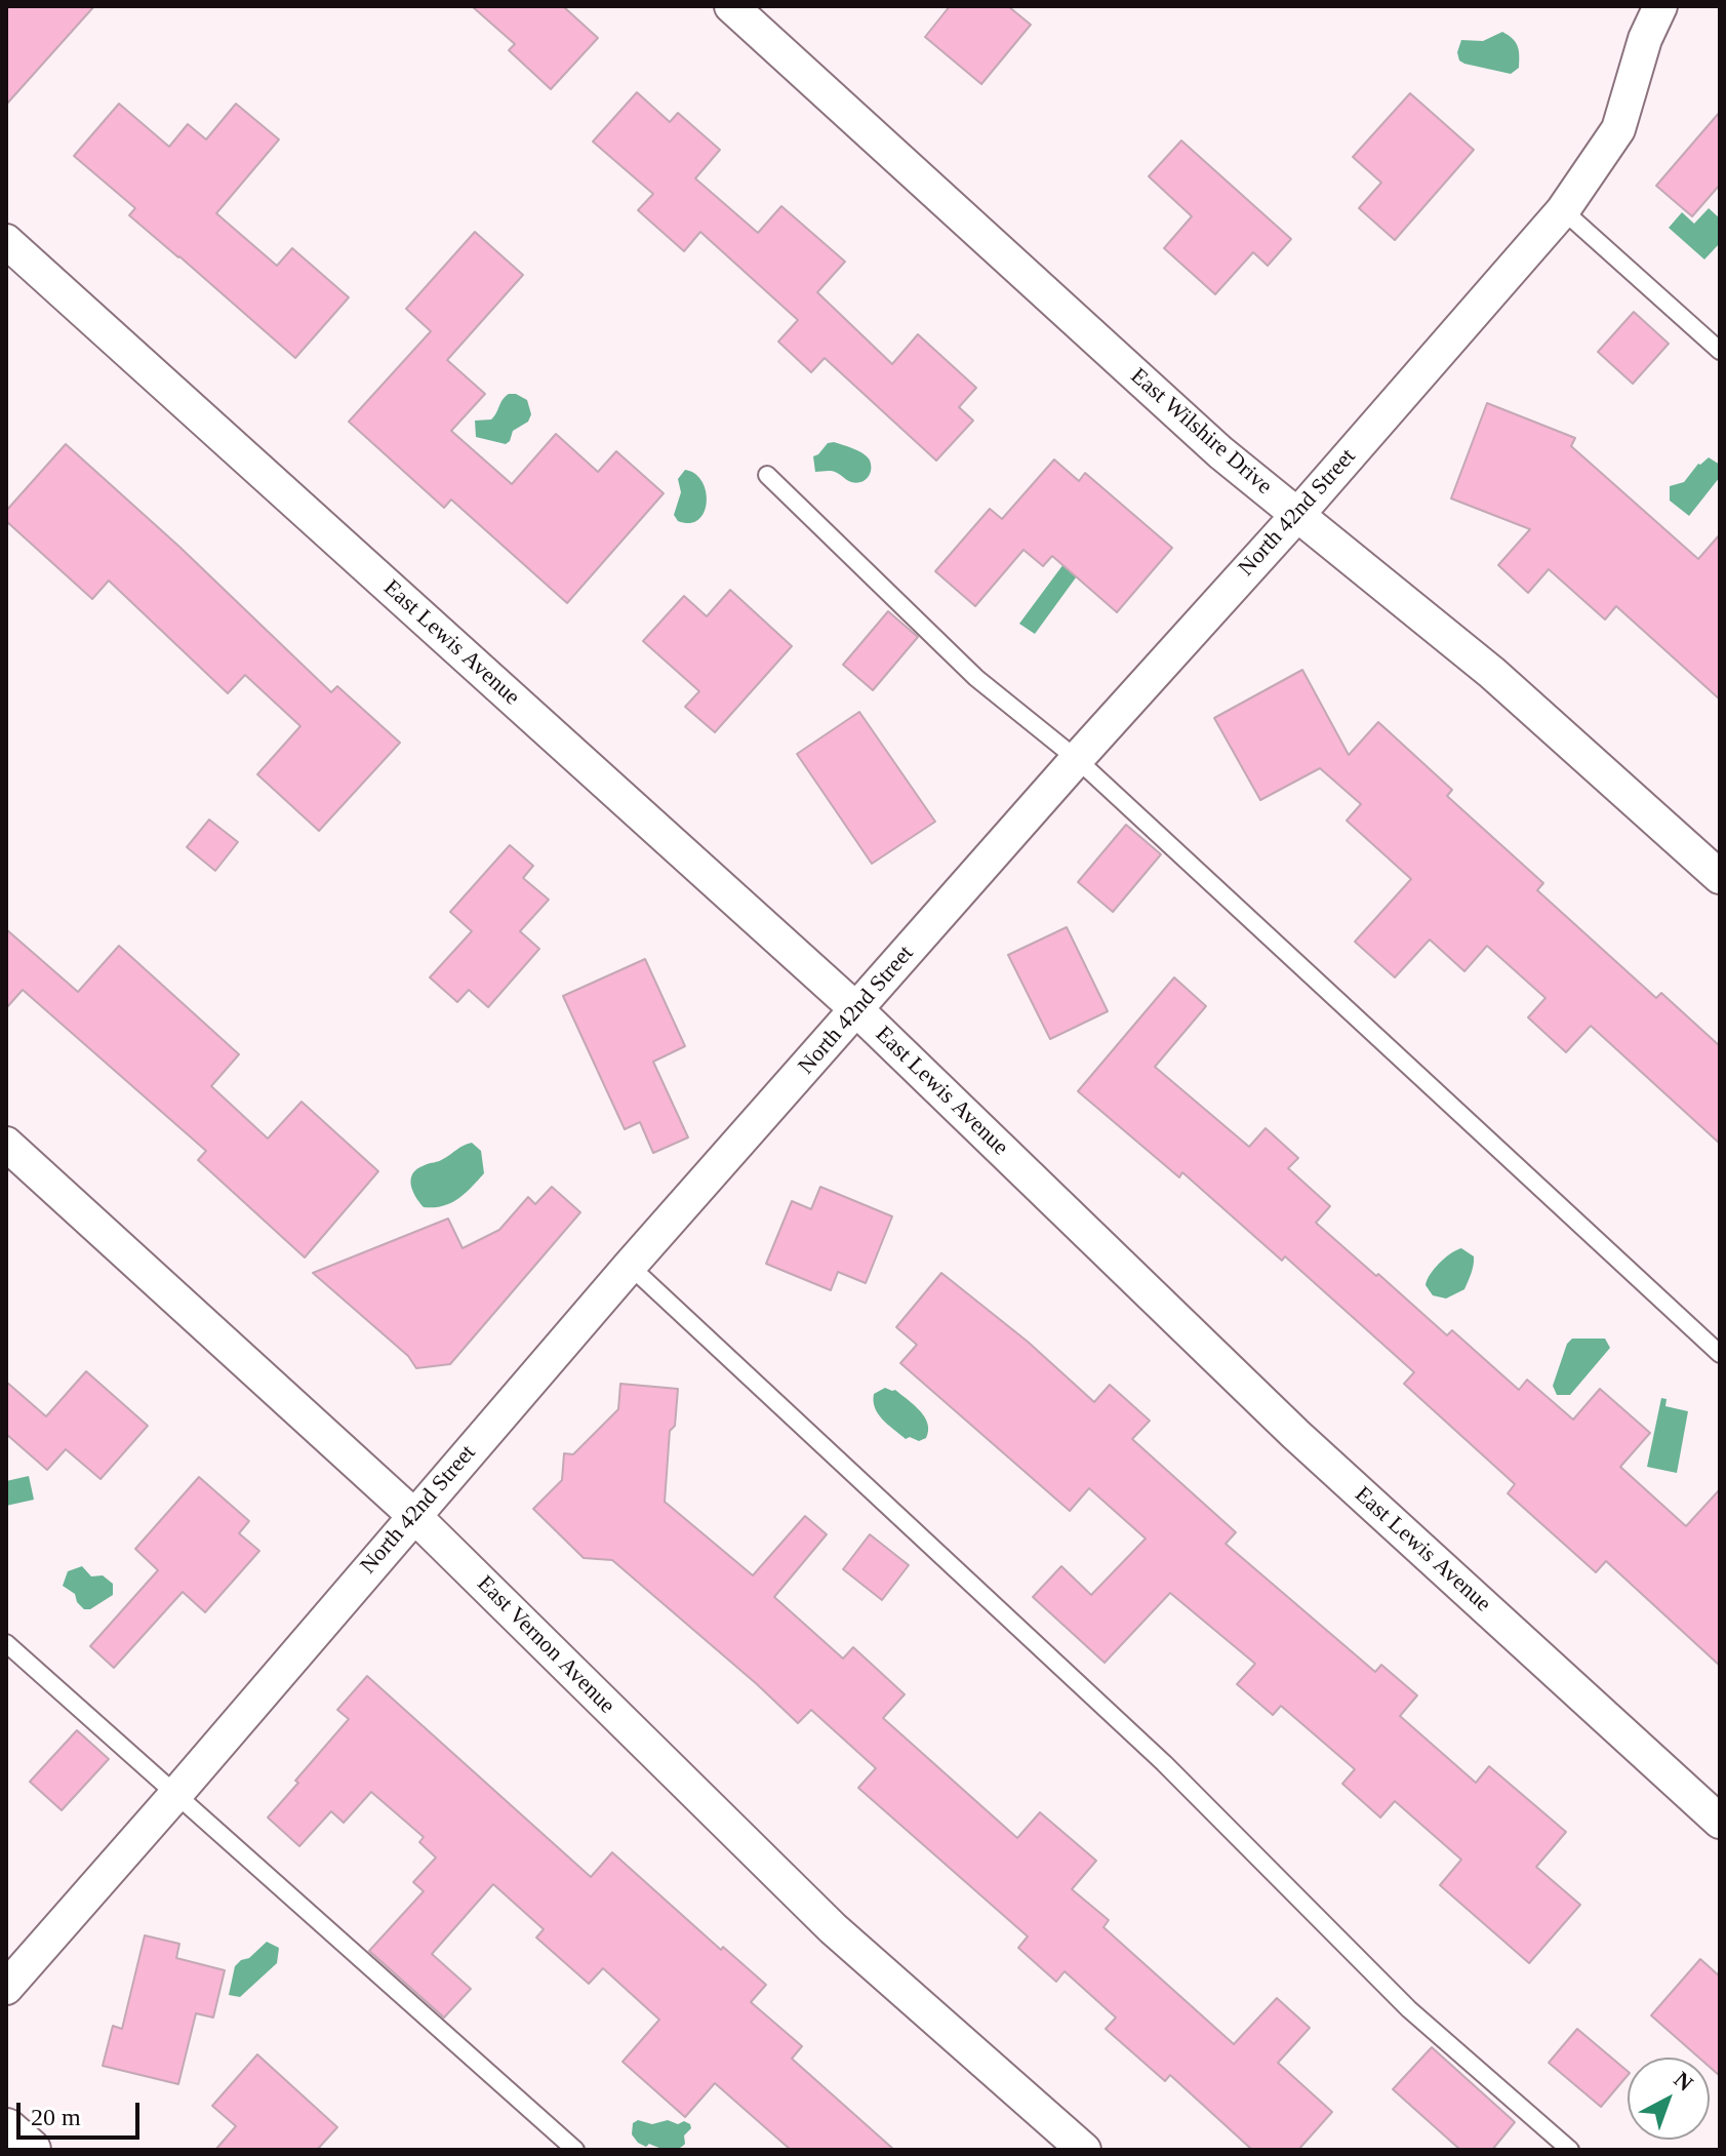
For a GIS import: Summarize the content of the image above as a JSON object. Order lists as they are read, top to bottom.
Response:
{
  "streets": {
    "street": [
      "East Wilshire Drive",
      "North 42nd Street",
      "East Lewis Avenue",
      "East Vernon Avenue"
    ]
  },
  "crossings": [
    ["East Wilshire Drive", "North 42nd Street"],
    ["North 42nd Street", "East Lewis Avenue"],
    ["North 42nd Street", "East Vernon Avenue"]
  ],
  "scale_bar": "20 m",
  "north": "top right"
}
